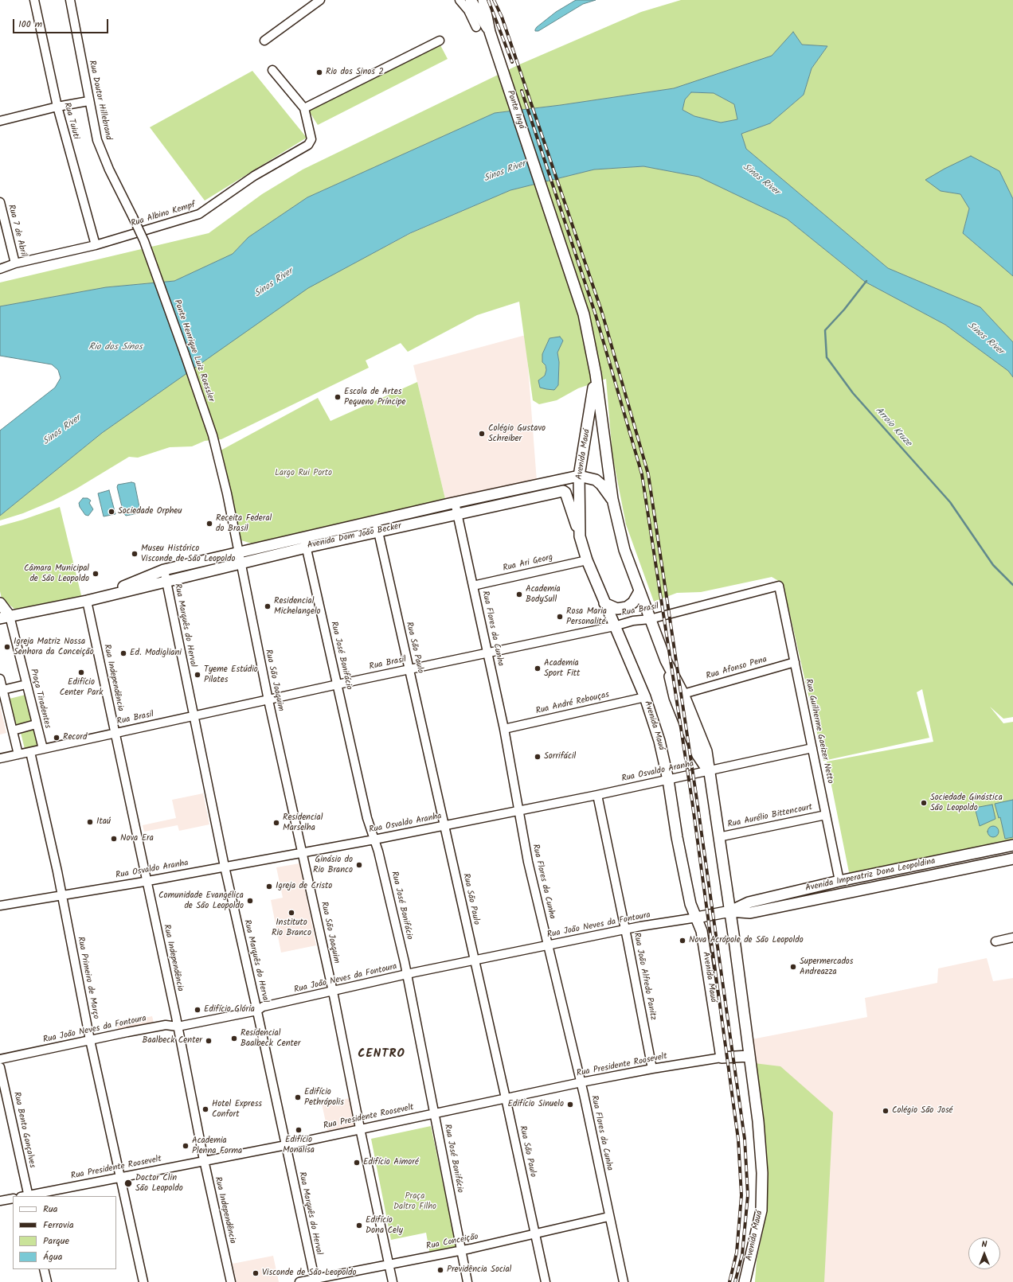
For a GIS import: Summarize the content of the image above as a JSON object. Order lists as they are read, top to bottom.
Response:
{
  "streets": {
    "main road": [
      "Ponte Ingá",
      "Avenida Mauá",
      "Avenida Dom João Becker",
      "Avenida Imperatriz Dona Leopoldina"
    ],
    "street": [
      "Rua Doutor Hillebrand",
      "Rua Tuiuti",
      "Rua Albino Kempf",
      "Rua 7 de Abril",
      "Ponte Henrique Luiz Roessler",
      "Rua Ari Georg",
      "Rua Brasil",
      "Rua Marquês do Herval",
      "Rua Flores da Cunha",
      "Rua São Paulo",
      "Rua José Bonifácio",
      "Rua Afonso Pena",
      "Rua Independência",
      "Rua São Joaquim",
      "Praça Tiradentes",
      "Rua André Rebouças",
      "Rua Guilherme Gaeizer Netto",
      "Rua Osvaldo Aranha",
      "Rua Aurélio Bittencourt",
      "Rua João Neves da Fontoura",
      "Rua João Alfredo Panitz",
      "Rua Primeiro de Março",
      "Rua Presidente Roosevelt",
      "Rua Bento Gonçalves",
      "Rua Conceição"
    ]
  },
  "crossings": [
    ["Rua Doutor Hillebrand", "Ponte Henrique Luiz Roessler"],
    ["Ponte Ingá", "Avenida Mauá"],
    ["Rua Tuiuti", "Rua Albino Kempf"],
    ["Rua Albino Kempf", "Rua 7 de Abril"],
    ["Ponte Henrique Luiz Roessler", "Rua São Joaquim"],
    ["Avenida Mauá", "Avenida Dom João Becker"],
    ["Avenida Mauá", "Rua Ari Georg"],
    ["Avenida Mauá", "Rua Brasil"],
    ["Avenida Mauá", "Rua Afonso Pena"],
    ["Avenida Mauá", "Rua André Rebouças"],
    ["Avenida Mauá", "Rua Osvaldo Aranha"],
    ["Avenida Mauá", "Rua Aurélio Bittencourt"],
    ["Avenida Mauá", "Avenida Imperatriz Dona Leopoldina"],
    ["Avenida Mauá", "Rua João Neves da Fontoura"],
    ["Avenida Mauá", "Rua Presidente Roosevelt"],
    ["Avenida Dom João Becker", "Rua Marquês do Herval"],
    ["Avenida Dom João Becker", "Rua Flores da Cunha"],
    ["Avenida Dom João Becker", "Rua São Paulo"],
    ["Avenida Dom João Becker", "Rua José Bonifácio"],
    ["Avenida Dom João Becker", "Rua Independência"],
    ["Avenida Dom João Becker", "Rua São Joaquim"],
    ["Avenida Dom João Becker", "Praça Tiradentes"],
    ["Rua Ari Georg", "Rua Flores da Cunha"],
    ["Rua Brasil", "Rua Marquês do Herval"],
    ["Rua Brasil", "Rua Flores da Cunha"],
    ["Rua Brasil", "Rua São Paulo"],
    ["Rua Brasil", "Rua José Bonifácio"],
    ["Rua Brasil", "Rua Independência"],
    ["Rua Brasil", "Rua São Joaquim"],
    ["Rua Brasil", "Praça Tiradentes"],
    ["Rua Brasil", "Rua Guilherme Gaeizer Netto"],
    ["Rua Brasil", "Rua Primeiro de Março"],
    ["Rua Marquês do Herval", "Rua Osvaldo Aranha"],
    ["Rua Marquês do Herval", "Rua João Neves da Fontoura"],
    ["Rua Marquês do Herval", "Rua Presidente Roosevelt"],
    ["Rua Marquês do Herval", "Rua Conceição"],
    ["Rua Flores da Cunha", "Rua André Rebouças"],
    ["Rua Flores da Cunha", "Rua Osvaldo Aranha"],
    ["Rua Flores da Cunha", "Rua João Neves da Fontoura"],
    ["Rua Flores da Cunha", "Rua Presidente Roosevelt"],
    ["Rua Flores da Cunha", "Rua Conceição"],
    ["Rua São Paulo", "Rua Osvaldo Aranha"],
    ["Rua São Paulo", "Rua João Neves da Fontoura"],
    ["Rua São Paulo", "Rua Presidente Roosevelt"],
    ["Rua São Paulo", "Rua Conceição"],
    ["Rua José Bonifácio", "Rua Osvaldo Aranha"],
    ["Rua José Bonifácio", "Rua João Neves da Fontoura"],
    ["Rua José Bonifácio", "Rua Presidente Roosevelt"],
    ["Rua José Bonifácio", "Rua Conceição"],
    ["Rua Afonso Pena", "Rua Guilherme Gaeizer Netto"],
    ["Rua Independência", "Rua Osvaldo Aranha"],
    ["Rua Independência", "Rua João Neves da Fontoura"],
    ["Rua Independência", "Rua Presidente Roosevelt"],
    ["Rua São Joaquim", "Rua Osvaldo Aranha"],
    ["Rua São Joaquim", "Rua João Neves da Fontoura"],
    ["Rua São Joaquim", "Rua Presidente Roosevelt"],
    ["Rua São Joaquim", "Rua Conceição"],
    ["Rua Guilherme Gaeizer Netto", "Rua Osvaldo Aranha"],
    ["Rua Guilherme Gaeizer Netto", "Rua Aurélio Bittencourt"],
    ["Rua Guilherme Gaeizer Netto", "Avenida Imperatriz Dona Leopoldina"],
    ["Rua Osvaldo Aranha", "Rua João Alfredo Panitz"],
    ["Rua Osvaldo Aranha", "Rua Primeiro de Março"],
    ["Avenida Imperatriz Dona Leopoldina", "Rua João Neves da Fontoura"],
    ["Rua João Neves da Fontoura", "Rua João Alfredo Panitz"],
    ["Rua João Neves da Fontoura", "Rua Primeiro de Março"],
    ["Rua João Alfredo Panitz", "Rua Presidente Roosevelt"],
    ["Rua Primeiro de Março", "Rua Presidente Roosevelt"],
    ["Rua Presidente Roosevelt", "Rua Bento Gonçalves"]
  ],
  "districts": ["CENTRO"],
  "water": ["Sinos River", "Rio dos Sinos", "Arroio Kruze"],
  "parks": ["Largo Rui Porto", "Praça Daltro Filho"],
  "places": [
    "Rio dos Sinos 2",
    "Escola de Artes Pequeno Príncipe",
    "Colégio Gustavo Schreiber",
    "Sociedade Orpheu",
    "Receita Federal do Brasil",
    "Museu Histórico Visconde de São Leopoldo",
    "Câmara Municipal de São Leopoldo",
    "Academia BodySull",
    "Residencial Michelangelo",
    "Rosa Maria Personalité",
    "Igreja Matriz Nossa Senhora da Conceição",
    "Ed. Modigliani",
    "Academia Sport Fitt",
    "Edifício Center Park",
    "Tyeme Estúdio Pilates",
    "Record",
    "Sorrifácil",
    "Sociedade Ginástica São Leopoldo",
    "Itaú",
    "Residencial Marselha",
    "Nova Era",
    "Ginásio do Rio Branco",
    "Igreja de Cristo",
    "Comunidade Evangélica de São Leopoldo",
    "Instituto Rio Branco",
    "Nova Acrópole de São Leopoldo",
    "Supermercados Andreazza",
    "Edifício Glória",
    "Residencial Baalbeck Center",
    "Baalbeck Center",
    "Edifício Pethrópolis",
    "Edifício Sinuelo",
    "Hotel Express Confort",
    "Colégio São José",
    "Edifício Monalisa",
    "Academia Plenna Forma",
    "Edifício Aimoré",
    "Doctor Clin São Leopoldo",
    "Edifício Dona Cely",
    "Previdência Social",
    "Visconde de São Leopoldo"
  ],
  "legend": [
    "Rua",
    "Ferrovia",
    "Parque",
    "Água"
  ],
  "scale_bar": "100 m",
  "north": "top"
}
